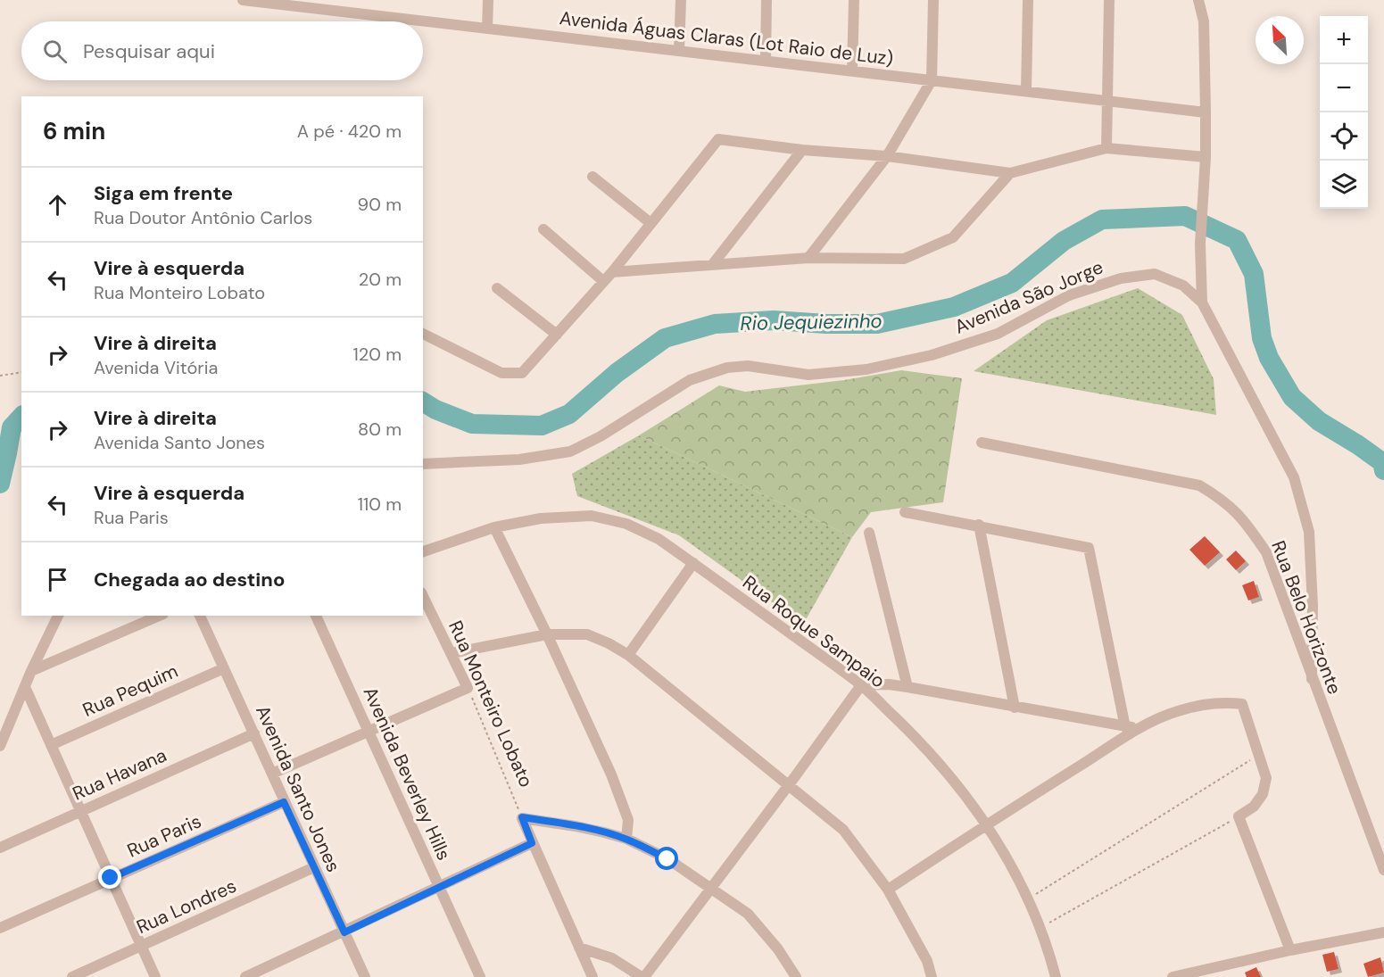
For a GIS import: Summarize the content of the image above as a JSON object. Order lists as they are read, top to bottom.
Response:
{
  "streets": {
    "street": [
      "Avenida Águas Claras (Lot Raio de Luz)",
      "Avenida São Jorge",
      "Rua Belo Horizonte",
      "Rua Roque Sampaio",
      "Rua Pequim",
      "Rua Monteiro Lobato",
      "Avenida Beverley Hills",
      "Rua Havana",
      "Avenida Santo Jones",
      "Rua Paris",
      "Rua Londres"
    ]
  },
  "crossings": [
    ["Avenida São Jorge", "Rua Belo Horizonte"],
    ["Rua Pequim", "Avenida Santo Jones"],
    ["Rua Havana", "Avenida Santo Jones"],
    ["Avenida Santo Jones", "Rua Paris"],
    ["Avenida Santo Jones", "Rua Londres"]
  ],
  "water": ["Rio Jequiezinho"],
  "north": "top left",
  "page": {
    "map_buttons": ["+", "−"],
    "search": "Pesquisar aqui",
    "heading": ["6 min", "A pé · 420 m"],
    "list": [
      ["Siga em frente", "Rua Doutor Antônio Carlos", "90 m"],
      ["Vire à esquerda", "Rua Monteiro Lobato", "20 m"],
      ["Vire à direita", "Avenida Vitória", "120 m"],
      ["Vire à direita", "Avenida Santo Jones", "80 m"],
      ["Vire à esquerda", "Rua Paris", "110 m"],
      "Chegada ao destino"
    ]
  }
}
